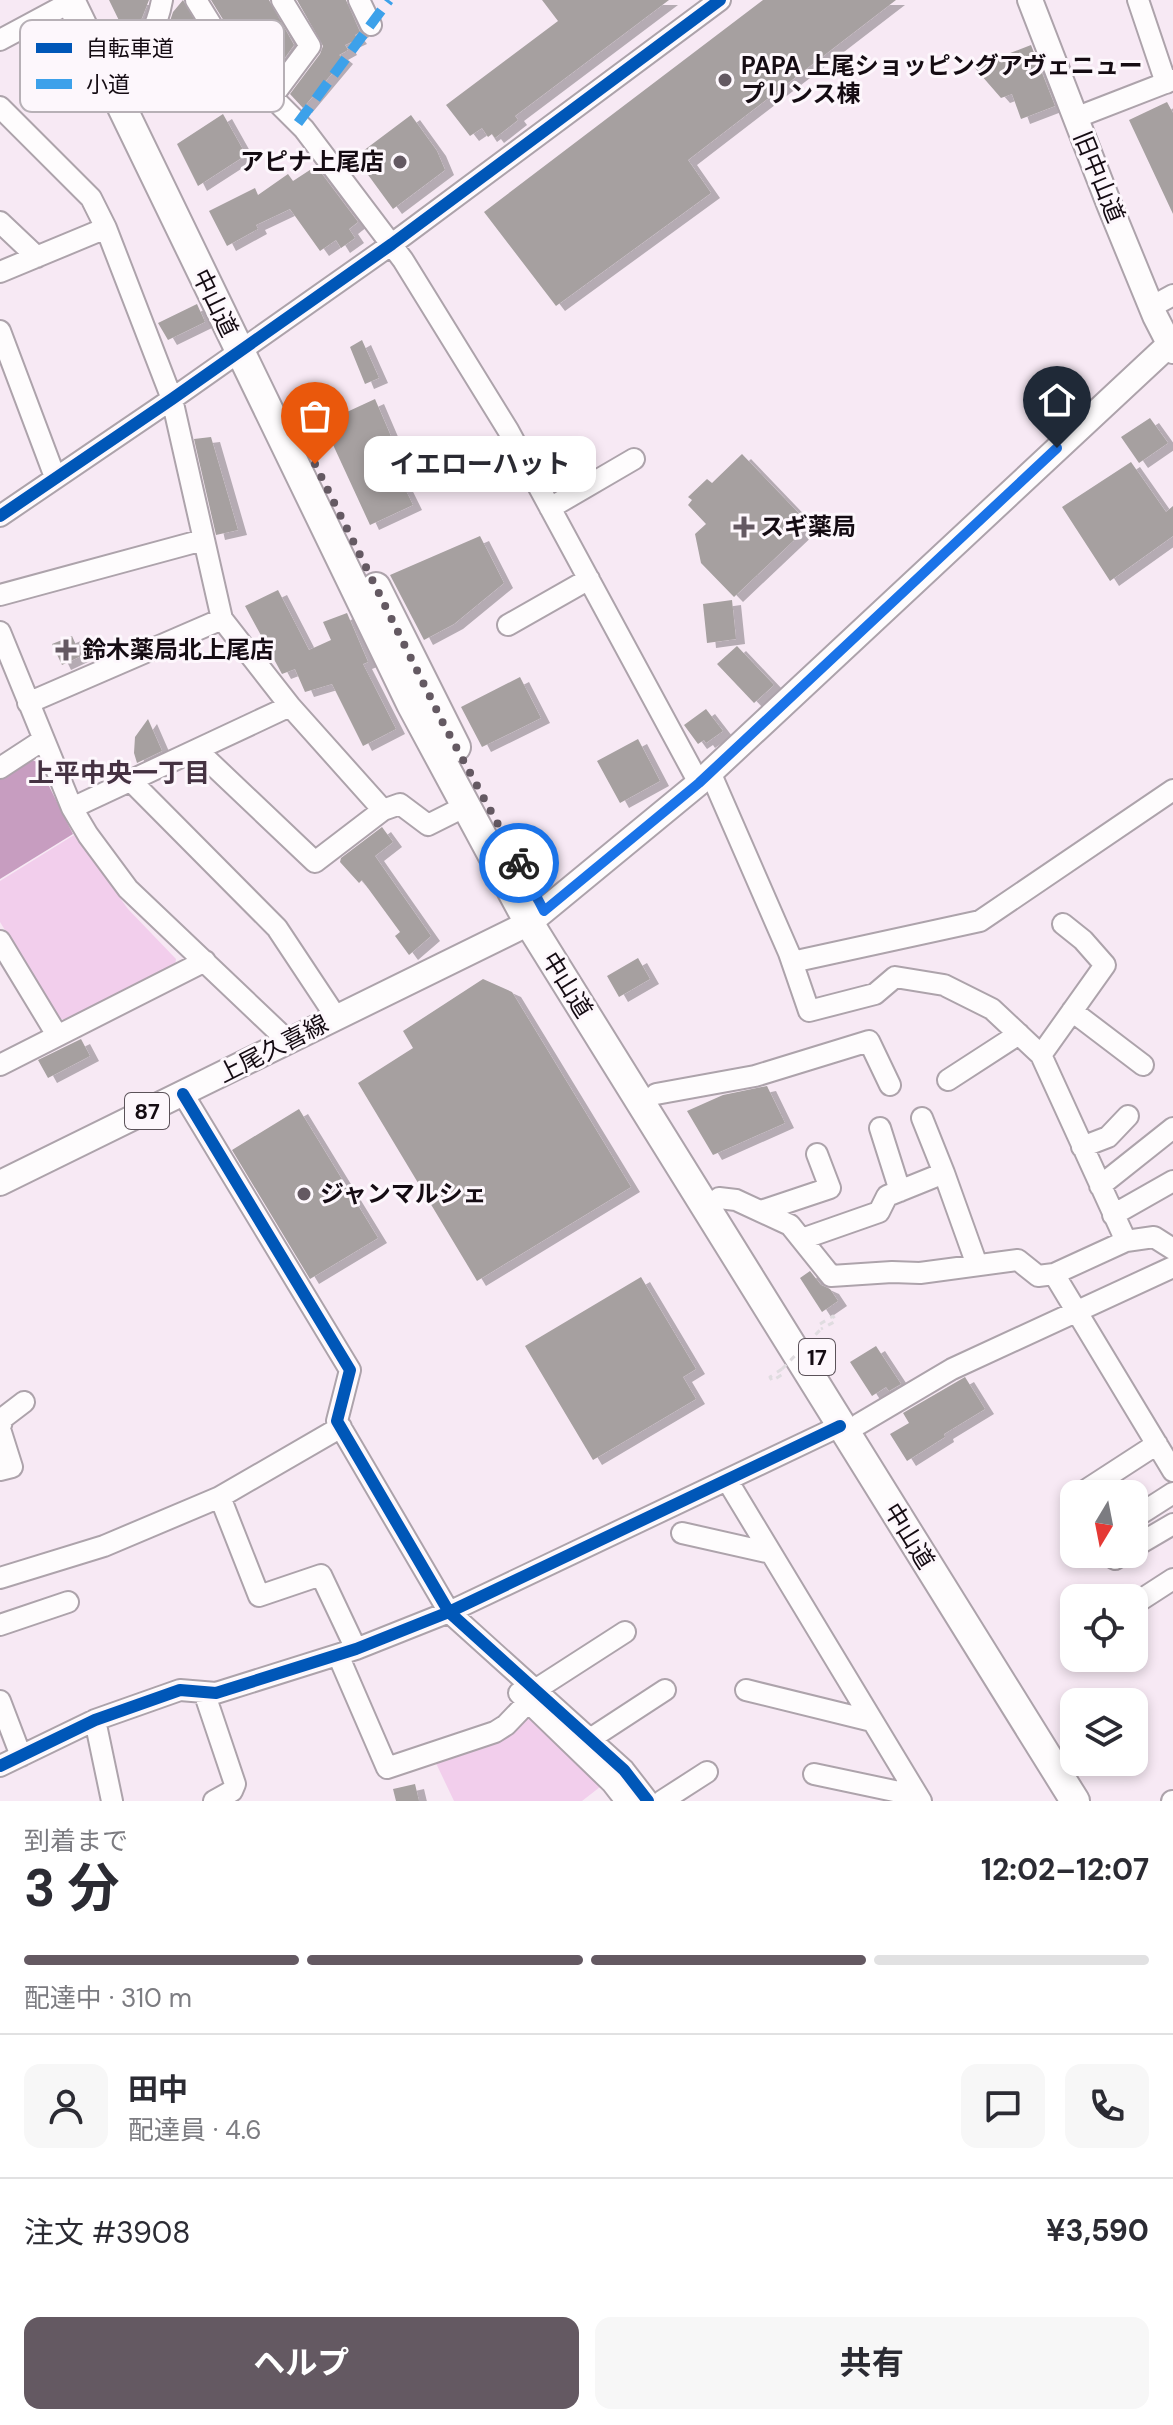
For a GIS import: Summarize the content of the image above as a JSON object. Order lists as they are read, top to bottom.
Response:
{
  "streets": {
    "highway": ["中山道", "17"],
    "main road": ["旧中山道", "上尾久喜線", "87"]
  },
  "crossings": [
    ["旧中山道", "上尾久喜線"],
    ["中山道", "上尾久喜線"]
  ],
  "districts": ["上平中央一丁目"],
  "places": {
    "other": [
      "PAPA 上尾ショッピングアヴェニュー プリンス棟",
      "アピナ上尾店",
      "イエローハット",
      "ジャンマルシェ"
    ],
    "health": ["スギ薬局", "鈴木薬局北上尾店"]
  },
  "legend": ["自転車道", "小道"],
  "north": "bottom",
  "page": {
    "bubble": "イエローハット",
    "heading": ["3 分", "到着まで", "12:02–12:07"],
    "panel": [
      "田中",
      "配達員 · 4.6",
      "注文 #3908",
      "¥3,590"
    ],
    "bar": "配達中 · 310 m",
    "buttons": ["ヘルプ", "共有"]
  }
}
